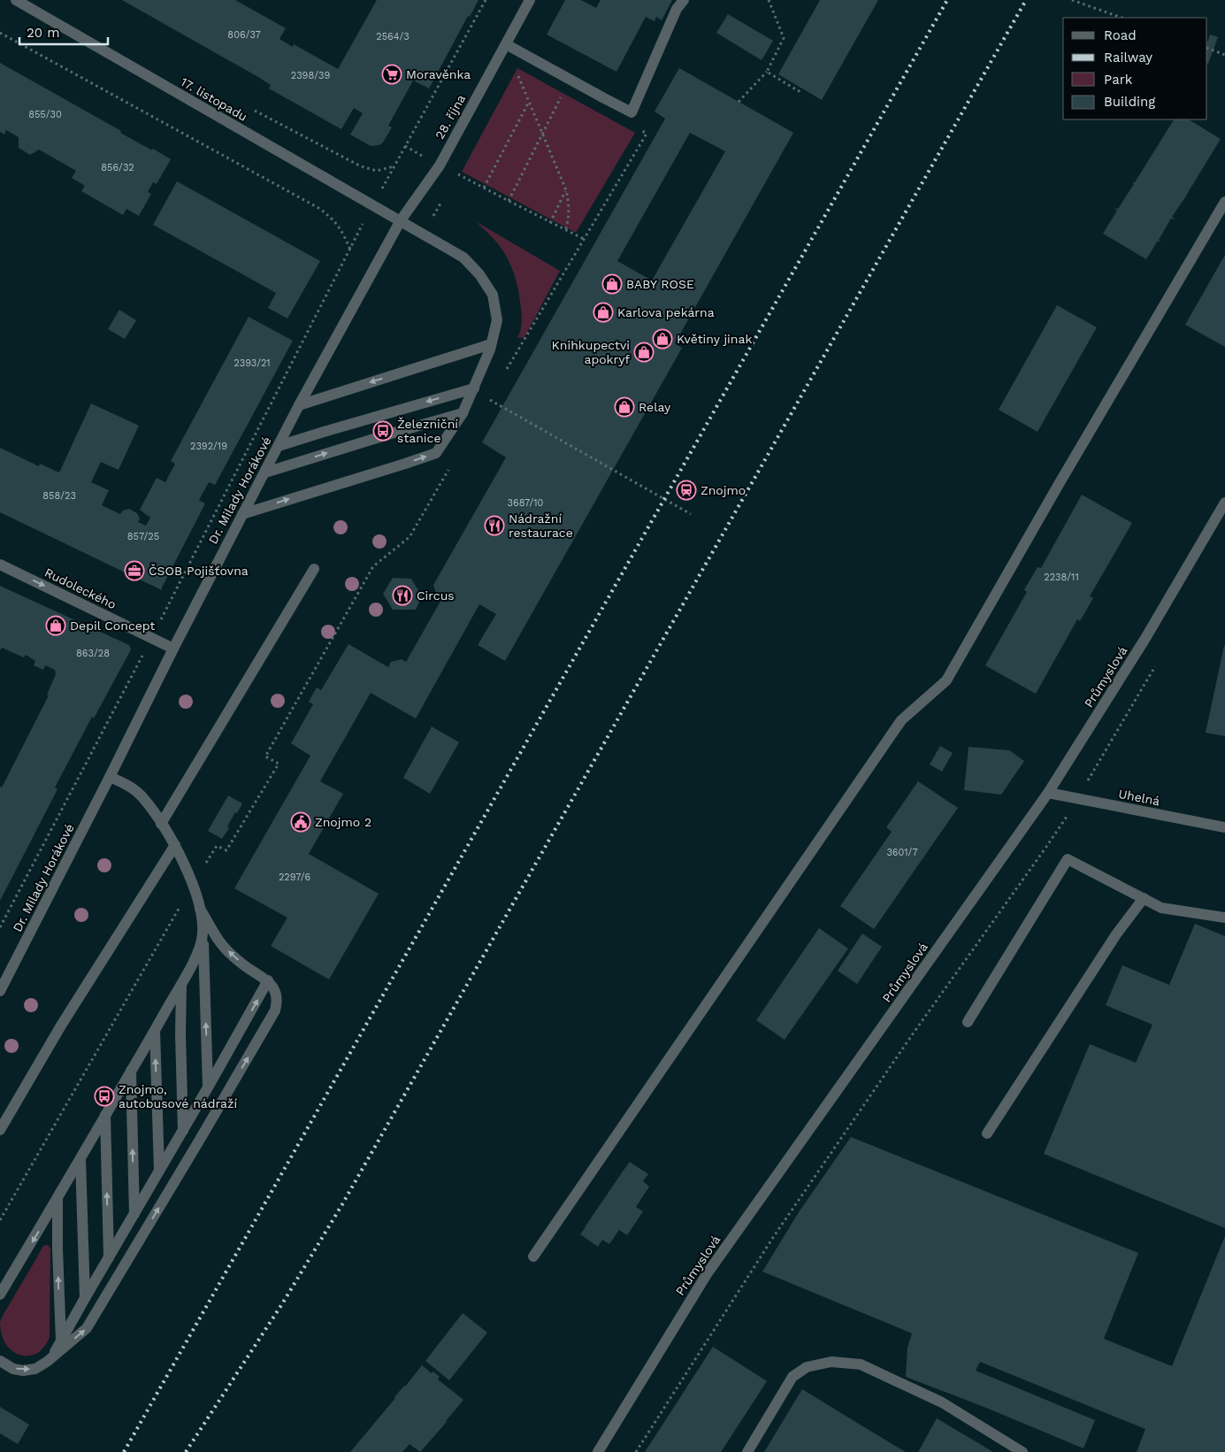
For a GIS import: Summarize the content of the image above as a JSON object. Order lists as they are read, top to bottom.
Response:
{
  "streets": {
    "street": [
      "17. listopadu",
      "28. října",
      "Dr. Milady Horákové",
      "Rudoleckého",
      "Průmyslová",
      "Uhelná"
    ]
  },
  "crossings": [
    ["17. listopadu", "28. října"],
    ["17. listopadu", "Dr. Milady Horákové"],
    ["28. října", "Dr. Milady Horákové"],
    ["Dr. Milady Horákové", "Rudoleckého"],
    ["Průmyslová", "Uhelná"]
  ],
  "one_way": ["Rudoleckého"],
  "places": {
    "supermarket": ["Moravěnka"],
    "shop": [
      "BABY ROSE",
      "Karlova pekárna",
      "Květiny jinak",
      "Knihkupectvi apokryf",
      "Relay",
      "Depil Concept"
    ],
    "bus stop": ["Železniční stanice", "Znojmo, autobusové nádraží"],
    "station": ["Znojmo"],
    "restaurant": ["Nádražní restaurace", "Circus"],
    "office": ["ČSOB Pojišťovna"],
    "public building": ["Znojmo 2"]
  },
  "house_numbers": [
    "806/37",
    "2564/3",
    "2398/39",
    "855/30",
    "856/32",
    "2393/21",
    "2392/19",
    "858/23",
    "3687/10",
    "857/25",
    "2238/11",
    "863/28",
    "3601/7",
    "2297/6"
  ],
  "legend": [
    "Road",
    "Railway",
    "Park",
    "Building"
  ],
  "scale_bar": "20 m"
}
